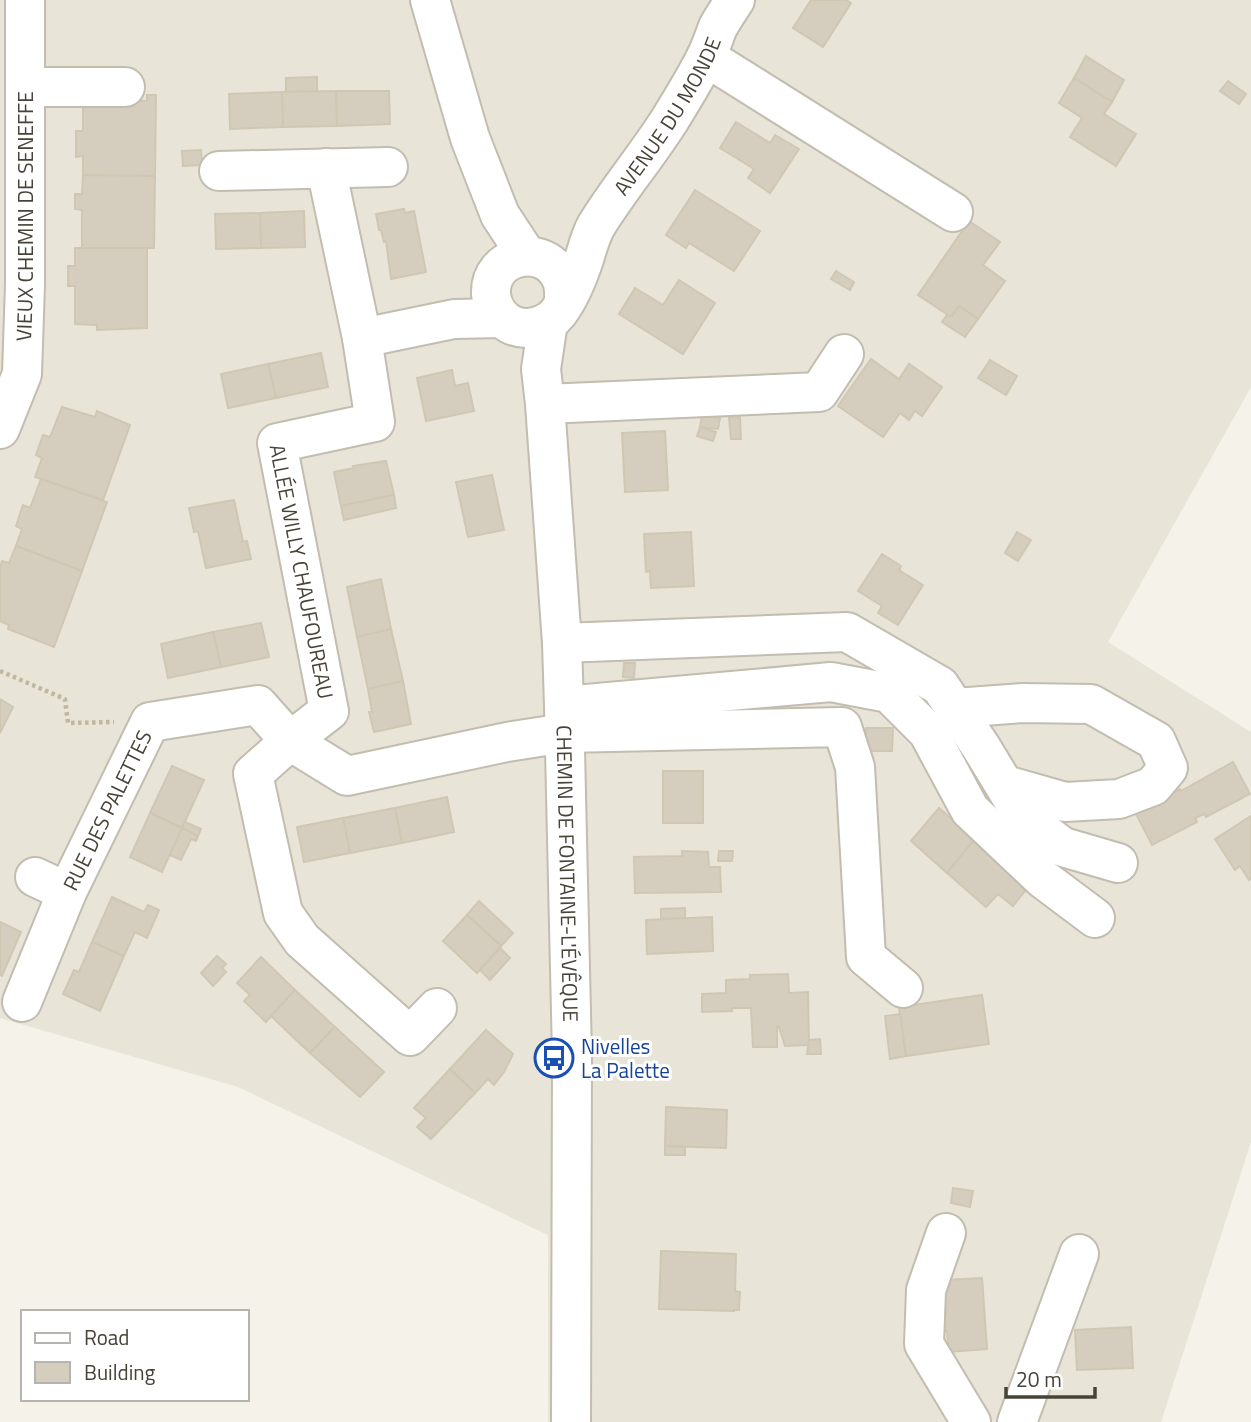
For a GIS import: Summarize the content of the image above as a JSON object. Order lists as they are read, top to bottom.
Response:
{
  "streets": {
    "street": [
      "AVENUE DU MONDE",
      "VIEUX CHEMIN DE SENEFFE",
      "ALLÉE WILLY CHAUFOUREAU",
      "RUE DES PALETTES",
      "CHEMIN DE FONTAINE-L'ÉVÊQUE"
    ]
  },
  "crossings": [
    ["ALLÉE WILLY CHAUFOUREAU", "RUE DES PALETTES"],
    ["RUE DES PALETTES", "CHEMIN DE FONTAINE-L'ÉVÊQUE"]
  ],
  "places": {
    "bus stop": ["Nivelles La Palette"]
  },
  "legend": ["Road", "Building"],
  "scale_bar": "20 m"
}
